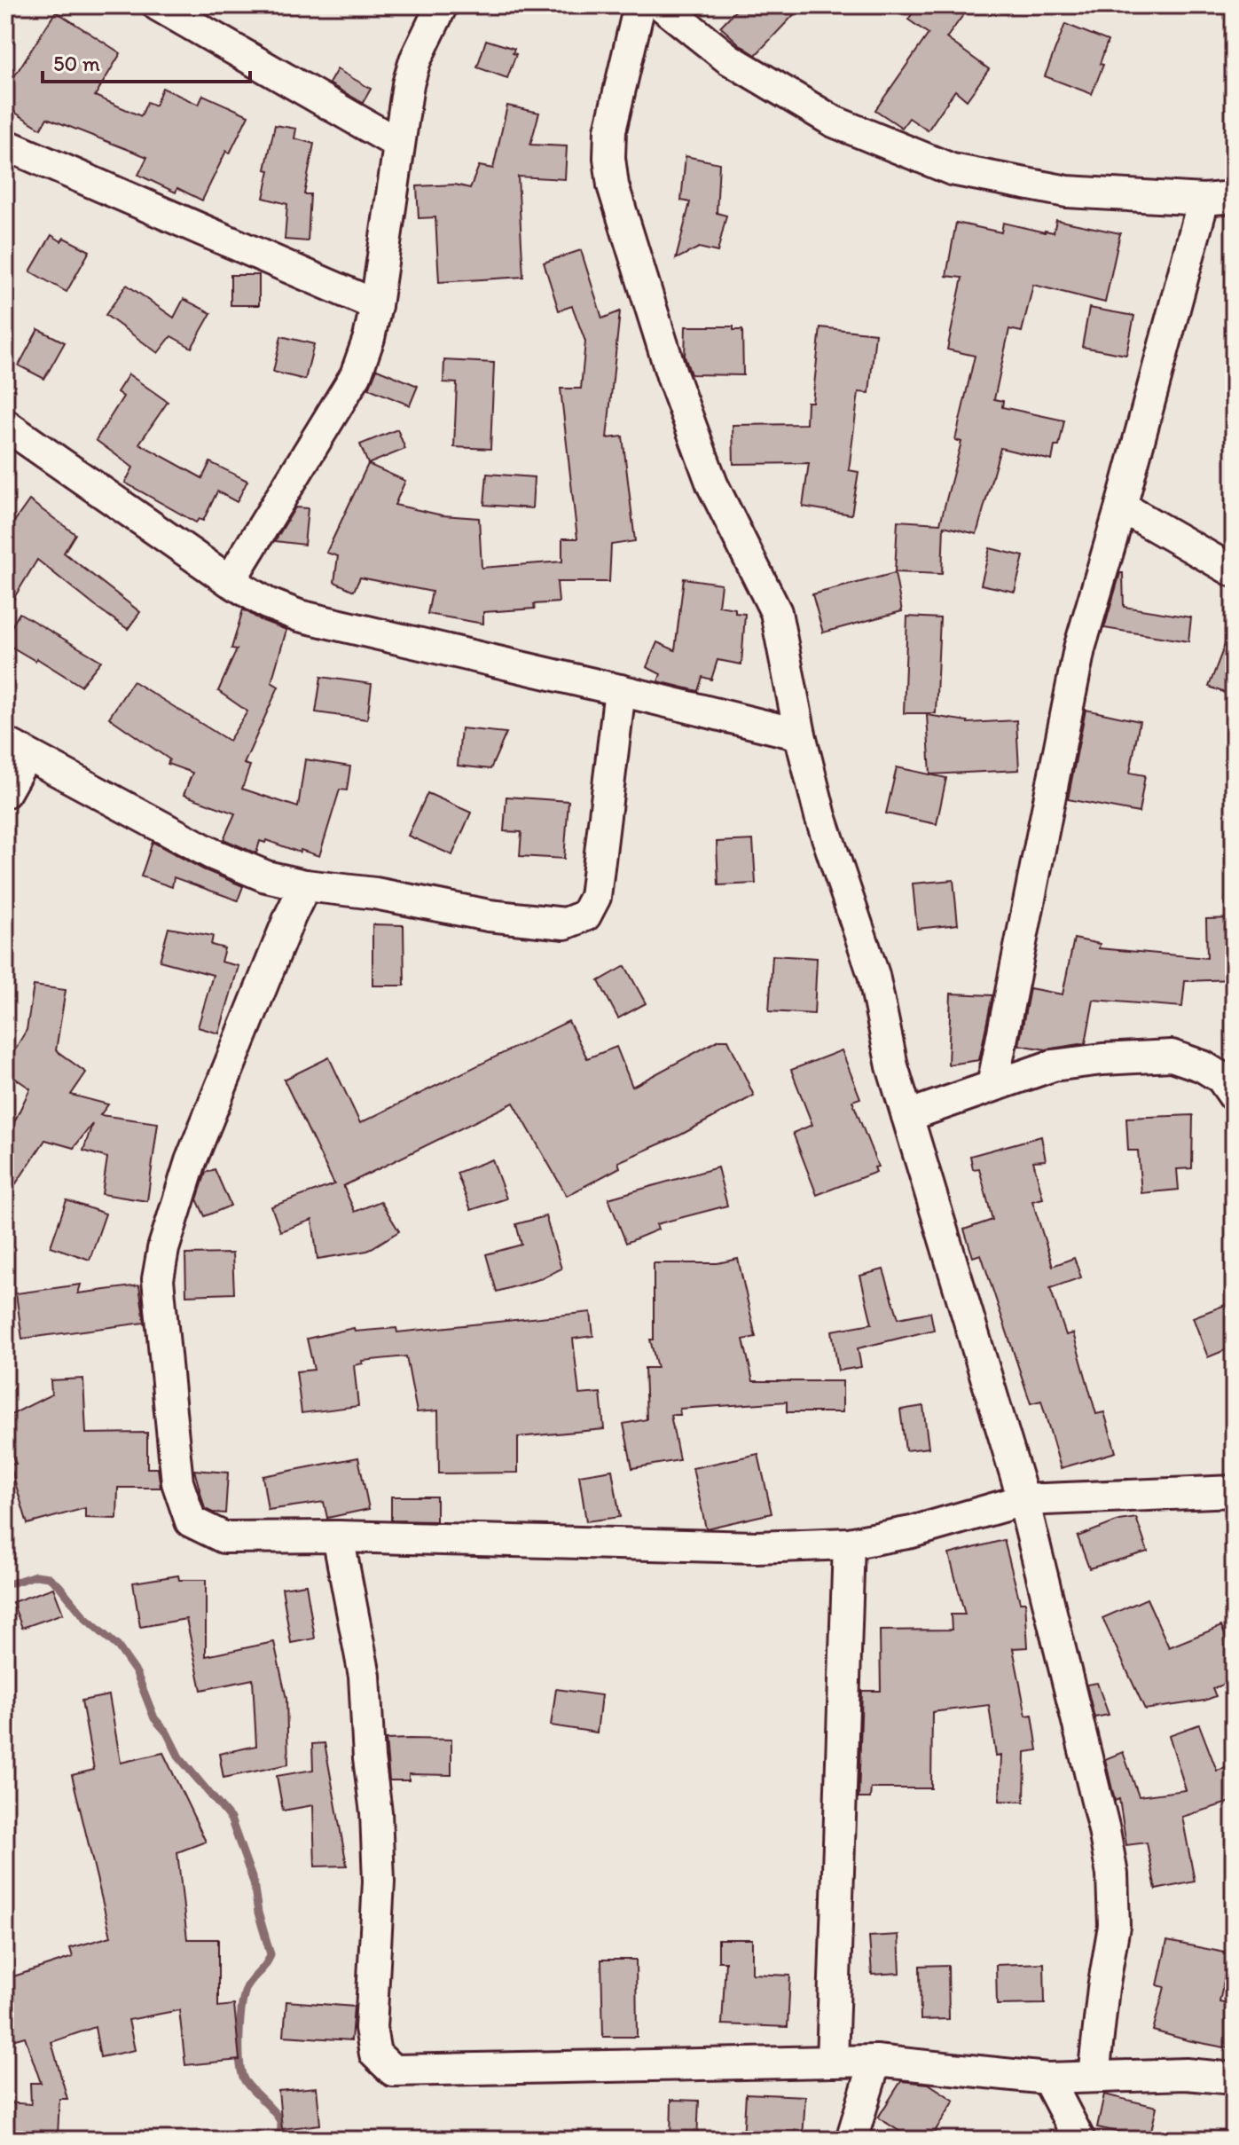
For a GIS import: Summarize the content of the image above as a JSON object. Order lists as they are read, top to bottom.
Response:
{
  "scale_bar": "50 m"
}
